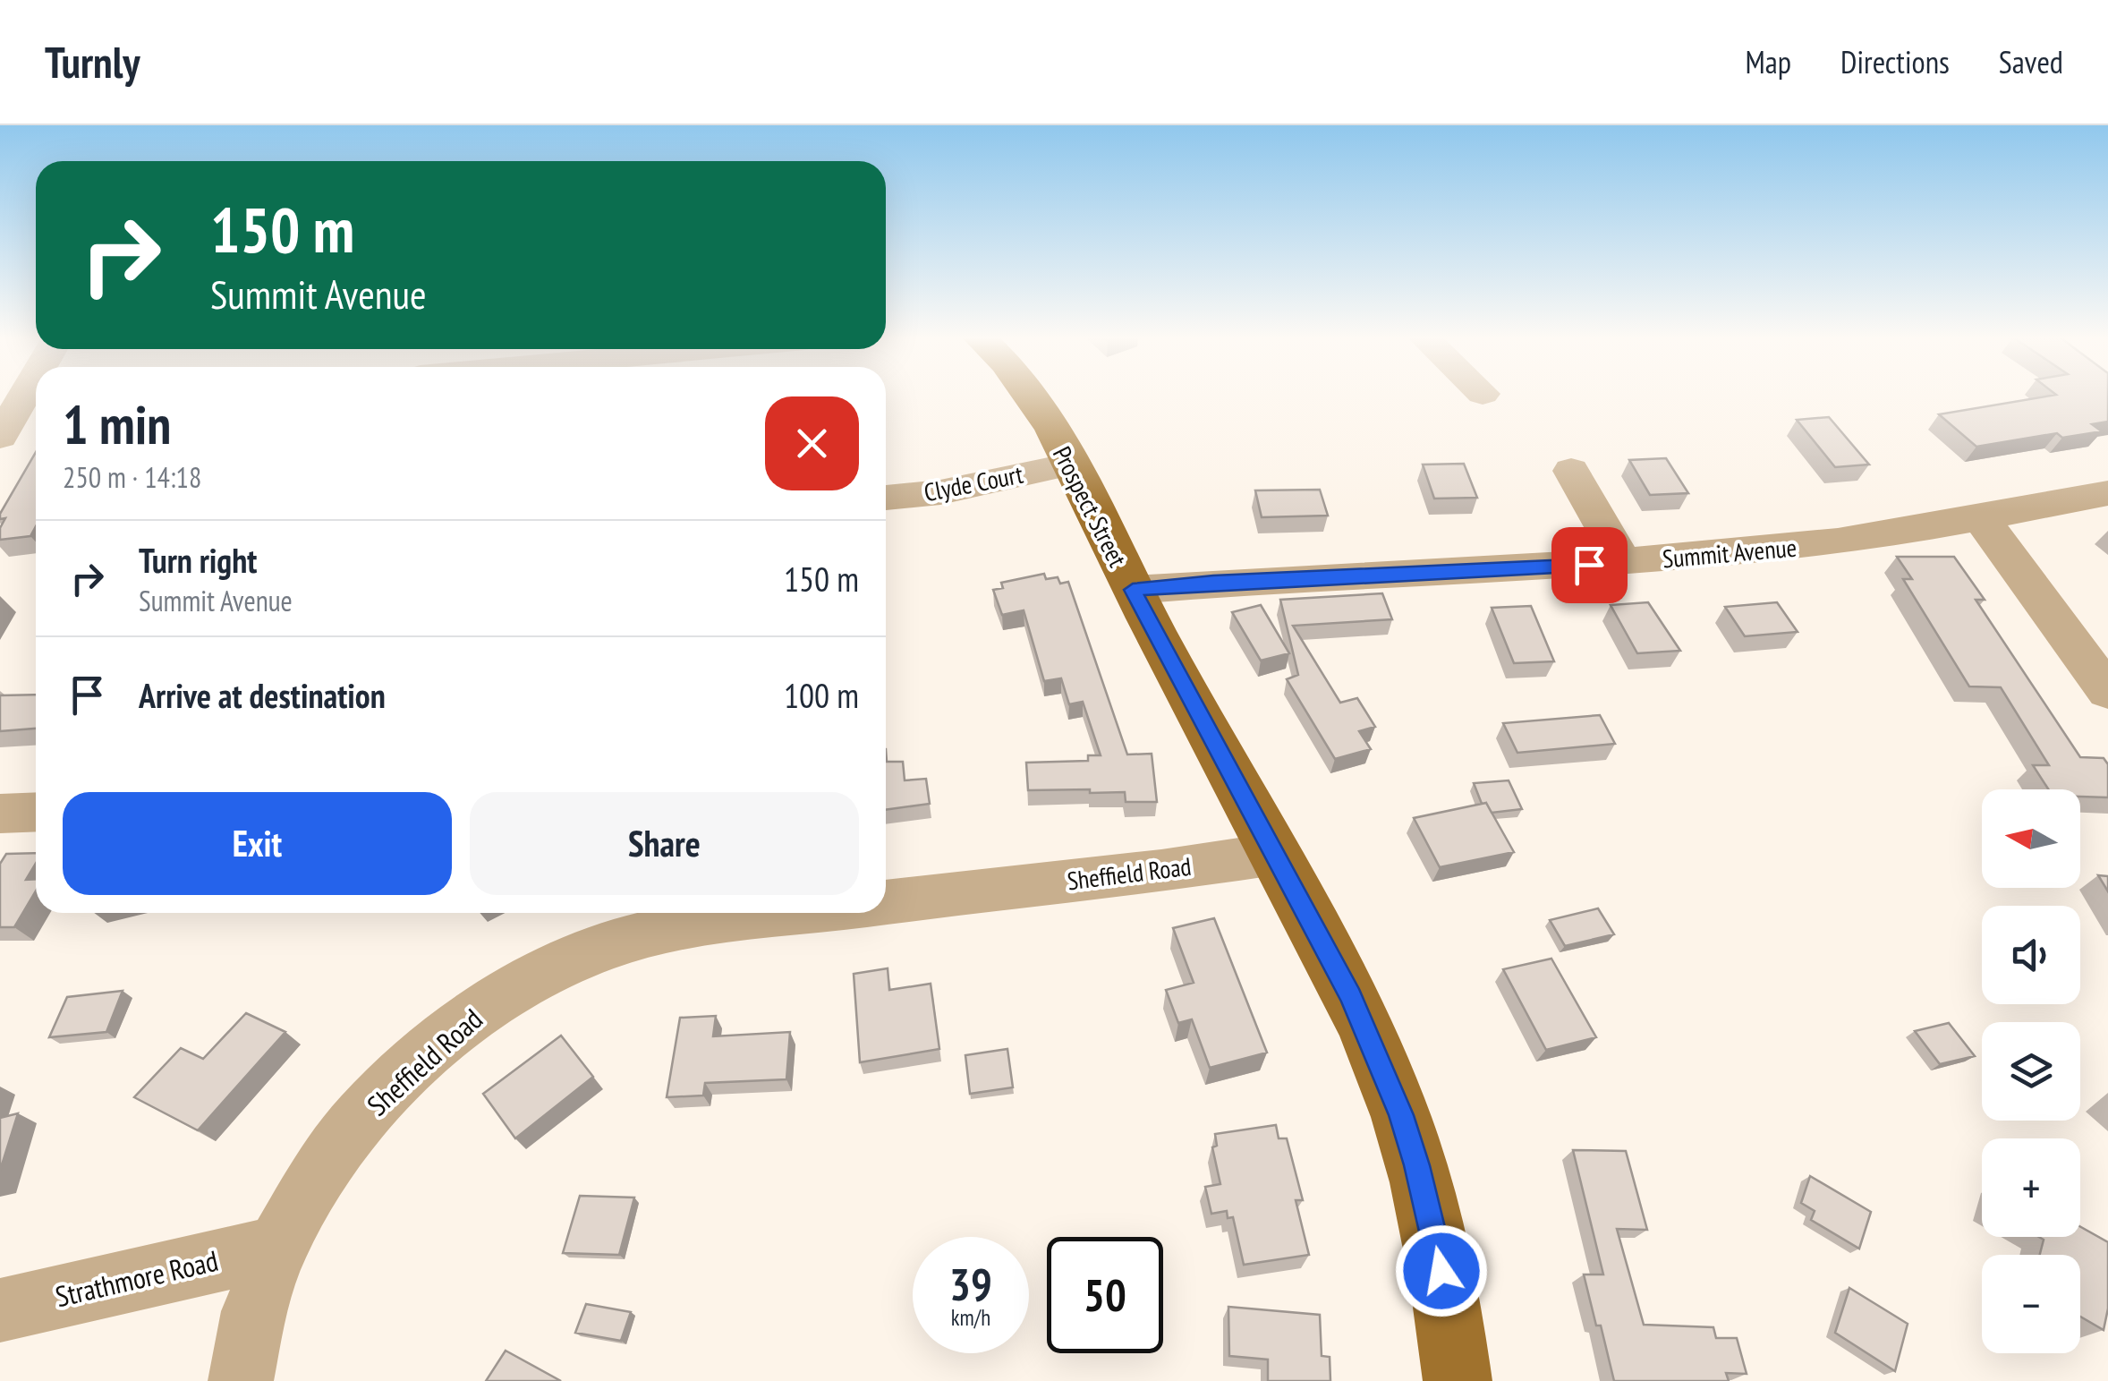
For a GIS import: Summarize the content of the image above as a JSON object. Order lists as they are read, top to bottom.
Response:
{
  "streets": {
    "main road": ["Prospect Street"],
    "street": [
      "Clyde Court",
      "Summit Avenue",
      "Sheffield Road",
      "Strathmore Road"
    ]
  },
  "crossings": [
    ["Clyde Court", "Prospect Street"],
    ["Prospect Street", "Summit Avenue"],
    ["Prospect Street", "Sheffield Road"],
    ["Sheffield Road", "Strathmore Road"]
  ],
  "north": "left",
  "page": {
    "header": "Turnly",
    "nav": ["Map", "Directions", "Saved"],
    "turn": ["150 m", "Summit Avenue"],
    "heading": ["1 min", "250 m · 14:18"],
    "list": [
      {
        "name": "Turn right",
        "note": "Summit Avenue",
        "value": "150 m"
      },
      {
        "name": "Arrive at destination",
        "value": "100 m"
      }
    ],
    "buttons": ["Exit", "Share"],
    "map_buttons": ["+", "−"],
    "speed": "39 km/h",
    "limit": "50"
  }
}
